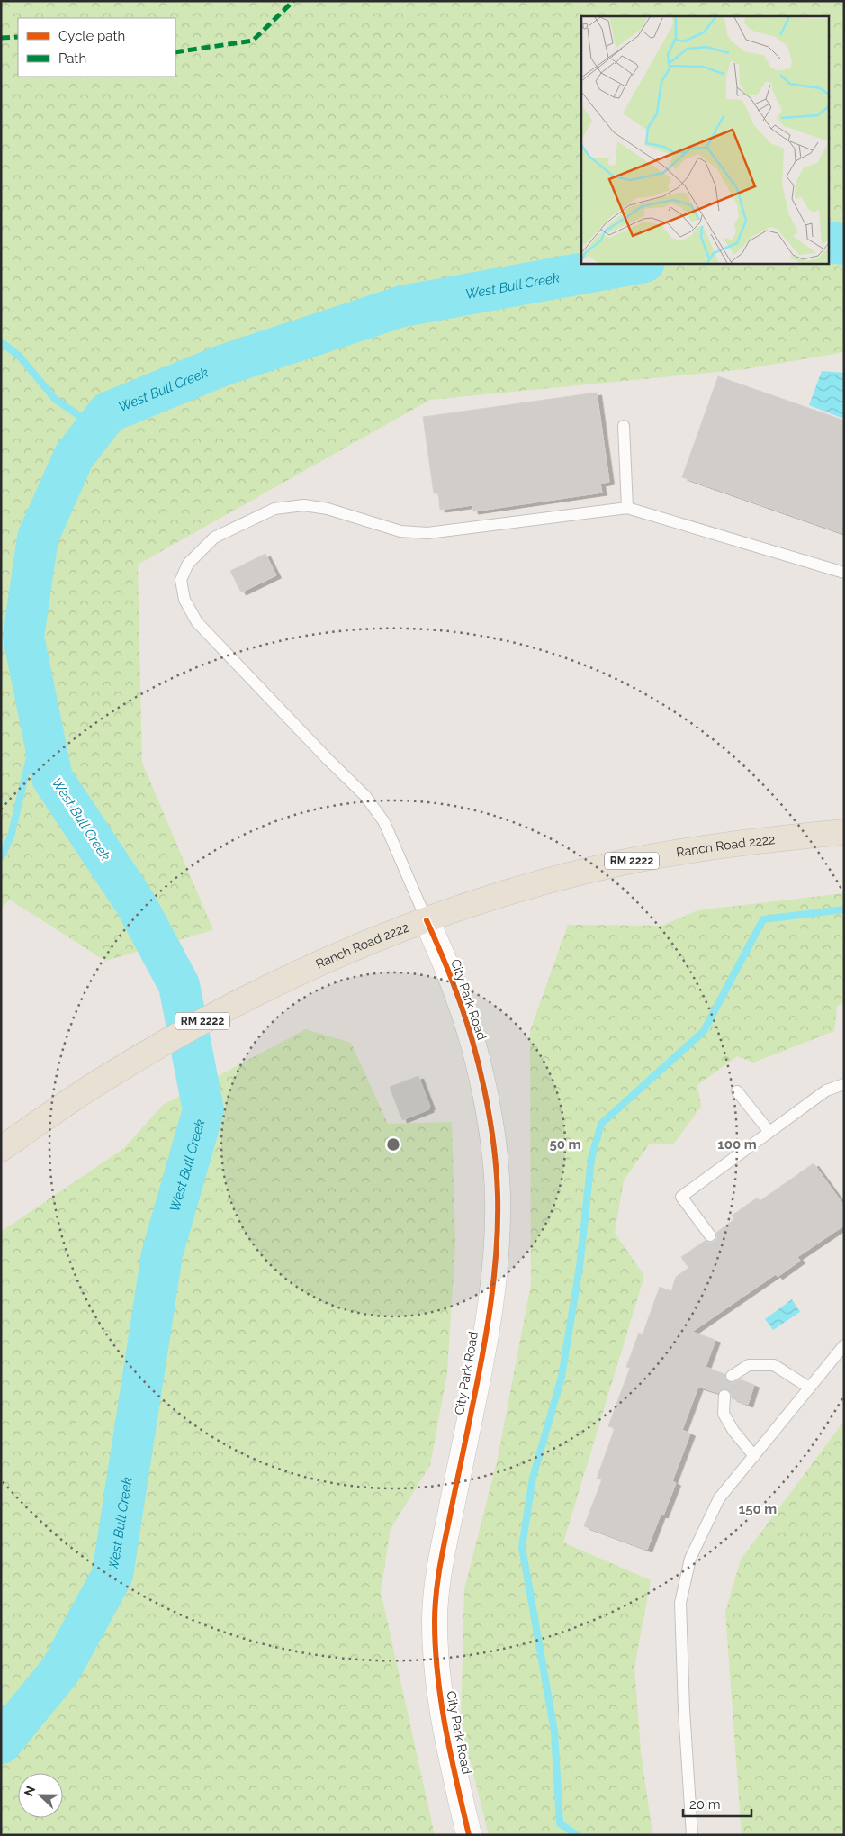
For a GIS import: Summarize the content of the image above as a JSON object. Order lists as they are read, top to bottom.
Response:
{
  "streets": {
    "main road": ["Ranch Road 2222", "RM 2222"],
    "street": ["City Park Road"]
  },
  "crossings": [
    ["Ranch Road 2222", "City Park Road"]
  ],
  "water": ["West Bull Creek"],
  "legend": ["Cycle path", "Path"],
  "scale_bar": "20 m",
  "north": "left",
  "rings": ["50 m", "100 m", "150 m"]
}
